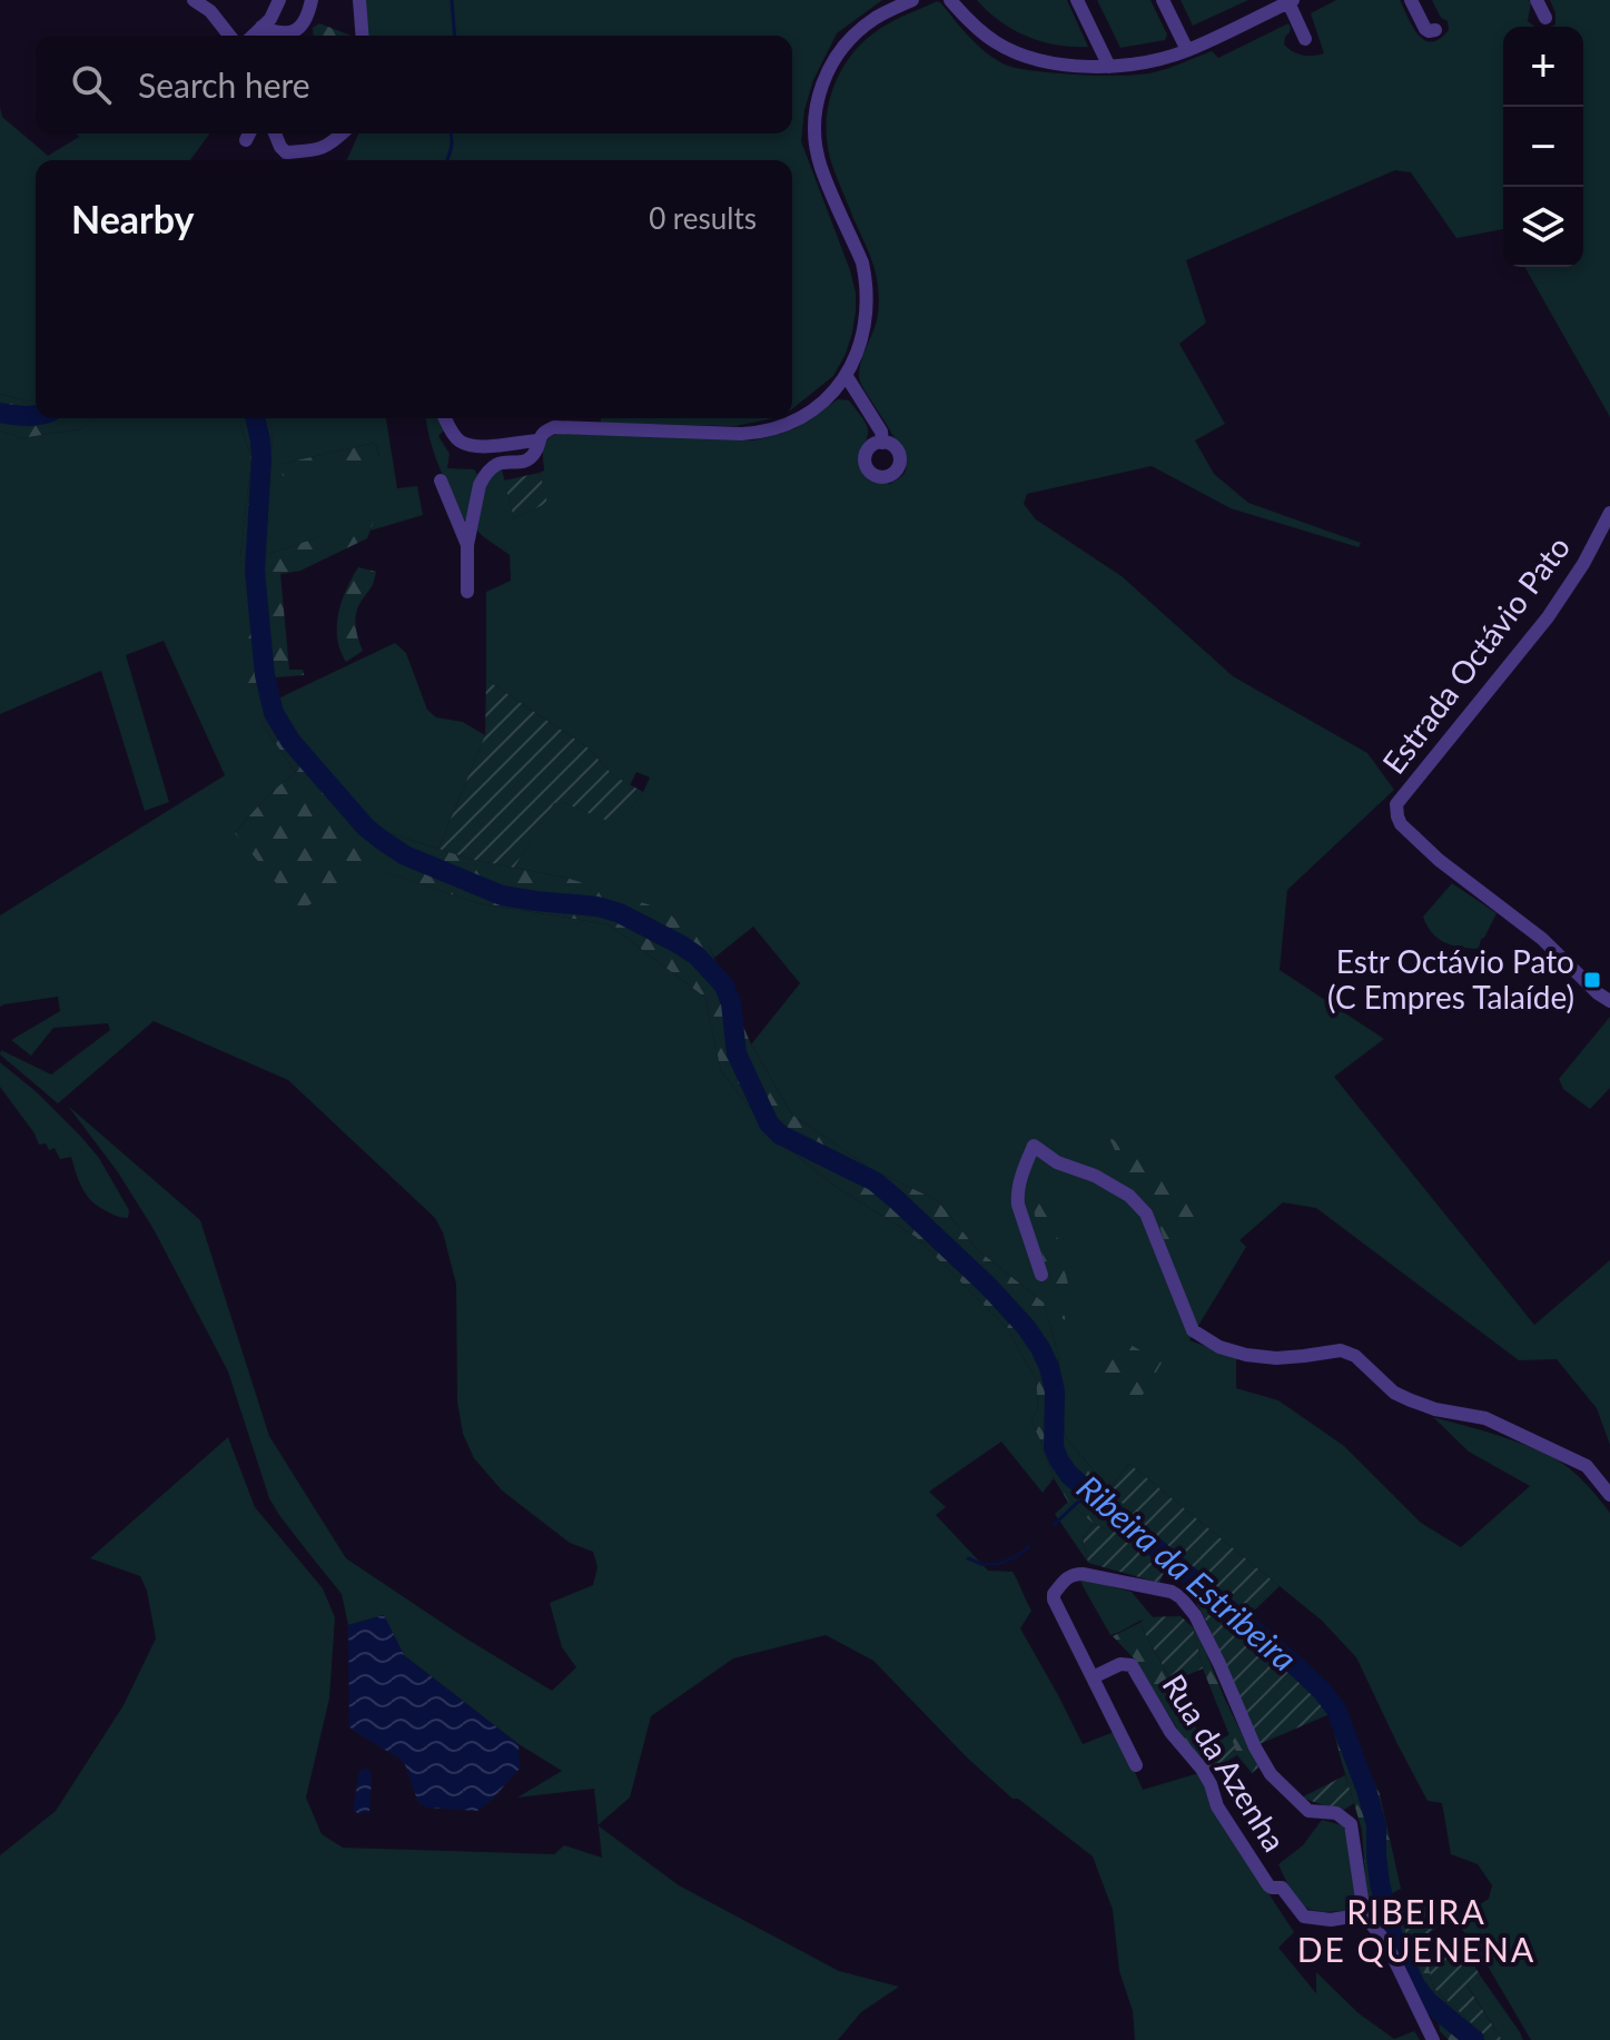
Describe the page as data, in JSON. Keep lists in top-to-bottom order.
{
  "streets": {
    "street": ["Estrada Octávio Pato", "Rua da Azenha"]
  },
  "districts": ["RIBEIRA DE QUENENA"],
  "water": ["Ribeira da Estribeira"],
  "places": {
    "transit": ["Estr Octávio Pato (C Empres Talaíde)"]
  },
  "page": {
    "map_buttons": ["+", "−"],
    "search": "Search here",
    "heading": ["Nearby", "0 results"]
  }
}
